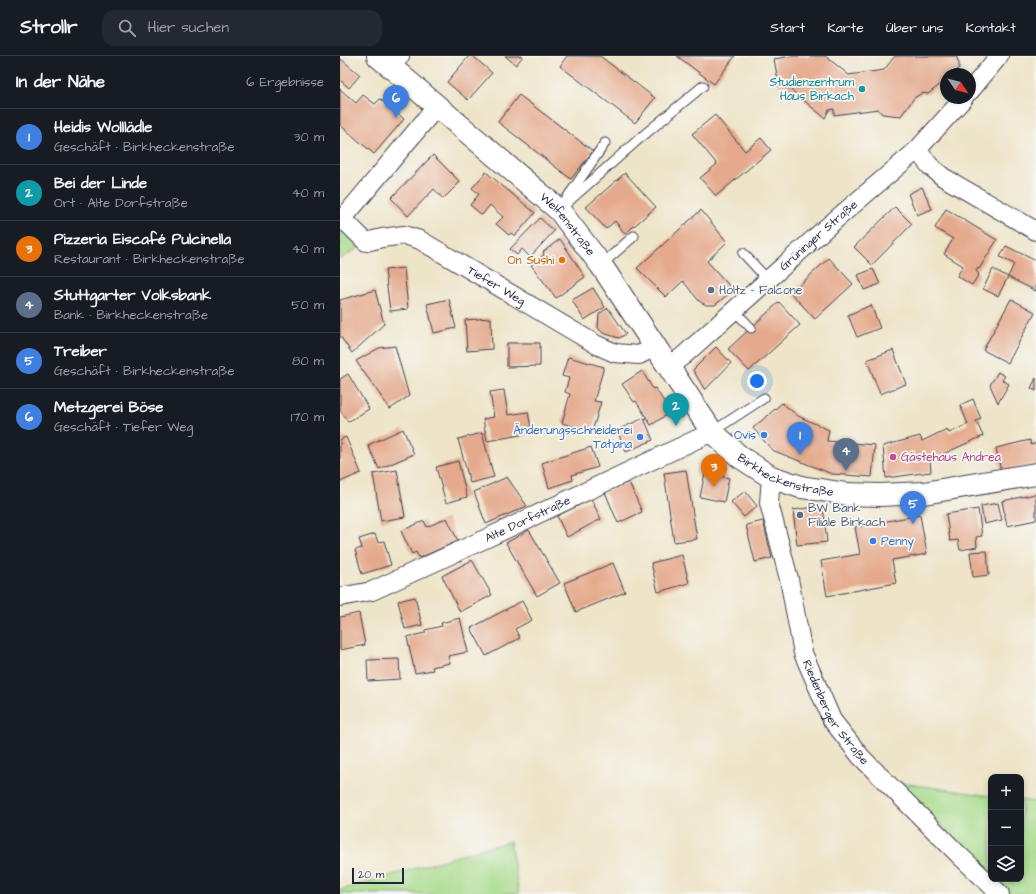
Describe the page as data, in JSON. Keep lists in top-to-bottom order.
{
  "streets": {
    "street": [
      "Welfenstraße",
      "Grüninger Straße",
      "Tiefer Weg",
      "Birkheckenstraße",
      "Alte Dorfstraße",
      "Riedenberger Straße"
    ]
  },
  "crossings": [
    ["Welfenstraße", "Grüninger Straße"],
    ["Welfenstraße", "Tiefer Weg"],
    ["Welfenstraße", "Birkheckenstraße"],
    ["Welfenstraße", "Alte Dorfstraße"],
    ["Birkheckenstraße", "Alte Dorfstraße"],
    ["Birkheckenstraße", "Riedenberger Straße"]
  ],
  "places": [
    "Studienzentrum Haus Birkach",
    "On Sushi",
    "Holtz - Falcone",
    "Ovis",
    "Änderungsschneiderei Tatjana",
    "Gästehaus Andrea",
    "BW Bank Filiale Birkach",
    "Penny"
  ],
  "scale_bar": "20 m",
  "north": "bottom right",
  "page": {
    "header": "Strollr",
    "search": "Hier suchen",
    "nav": [
      "Start",
      "Karte",
      "Über uns",
      "Kontakt"
    ],
    "heading": ["In der Nähe", "6 Ergebnisse"],
    "pins": [
      "6",
      "2",
      "1",
      "4",
      "3",
      "5"
    ],
    "list": [
      {
        "mark": "1",
        "name": "Heidis Wolllädle",
        "note": "Geschäft · Birkheckenstraße",
        "value": "30 m"
      },
      {
        "mark": "2",
        "name": "Bei der Linde",
        "note": "Ort · Alte Dorfstraße",
        "value": "40 m"
      },
      {
        "mark": "3",
        "name": "Pizzeria Eiscafé Pulcinella",
        "note": "Restaurant · Birkheckenstraße",
        "value": "40 m"
      },
      {
        "mark": "4",
        "name": "Stuttgarter Volksbank",
        "note": "Bank · Birkheckenstraße",
        "value": "50 m"
      },
      {
        "mark": "5",
        "name": "Treiber",
        "note": "Geschäft · Birkheckenstraße",
        "value": "80 m"
      },
      {
        "mark": "6",
        "name": "Metzgerei Böse",
        "note": "Geschäft · Tiefer Weg",
        "value": "170 m"
      }
    ],
    "map_buttons": ["+", "−"],
    "scale": "20 m"
  }
}
